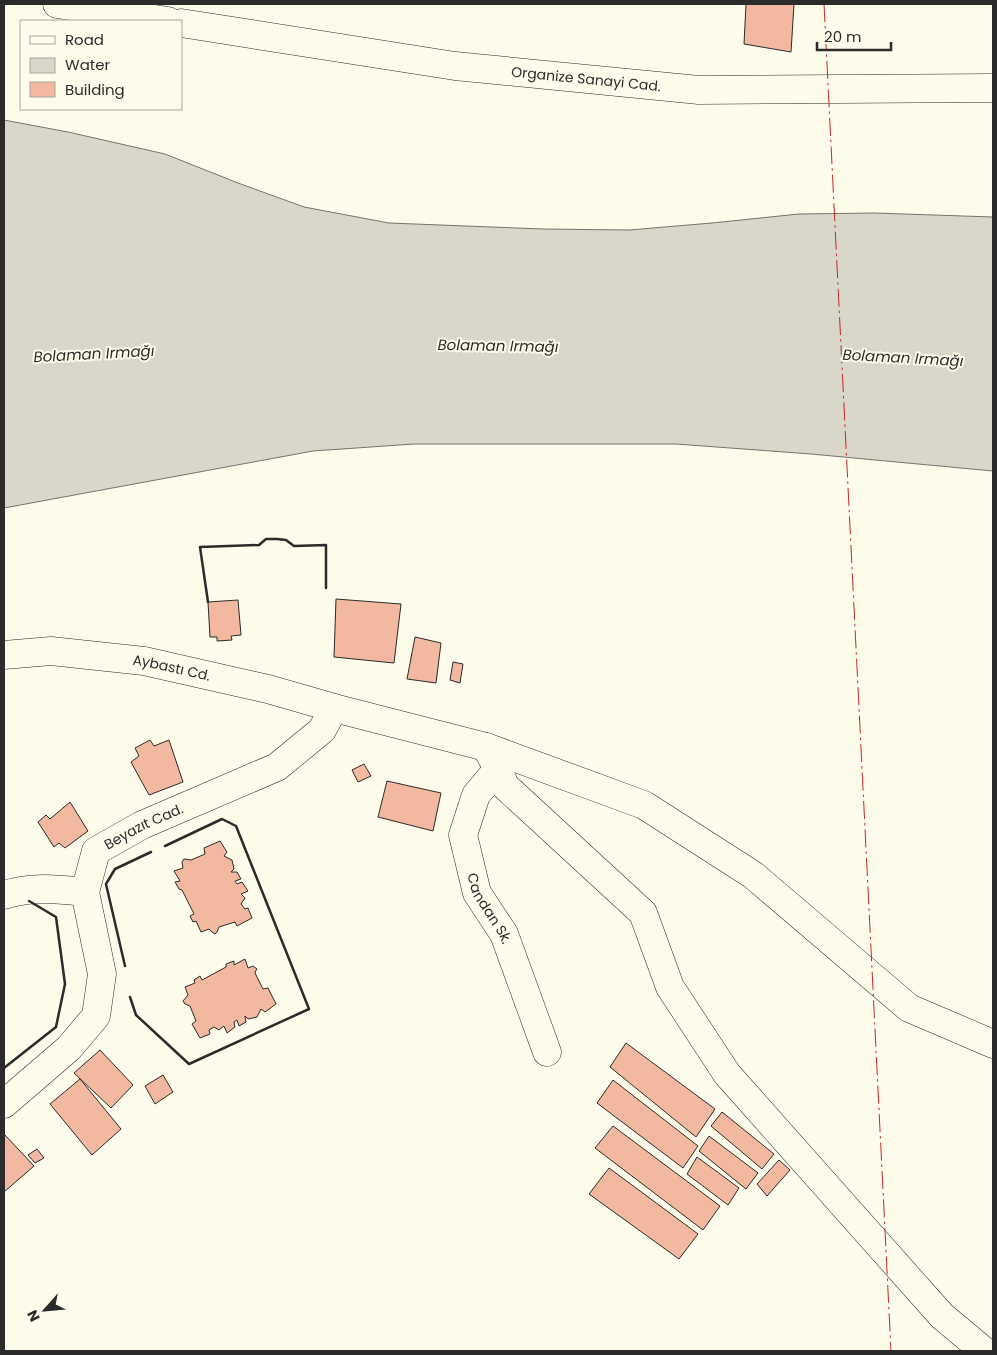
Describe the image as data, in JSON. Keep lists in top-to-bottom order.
{
  "streets": {
    "street": [
      "Organize Sanayi Cad.",
      "Aybastı Cd.",
      "Beyazıt Cad.",
      "Candan Sk."
    ]
  },
  "crossings": [
    ["Aybastı Cd.", "Beyazıt Cad."],
    ["Aybastı Cd.", "Candan Sk."]
  ],
  "water": ["Bolaman Irmağı"],
  "legend": ["Road", "Water", "Building"],
  "scale_bar": "20 m",
  "north": "bottom left"
}
